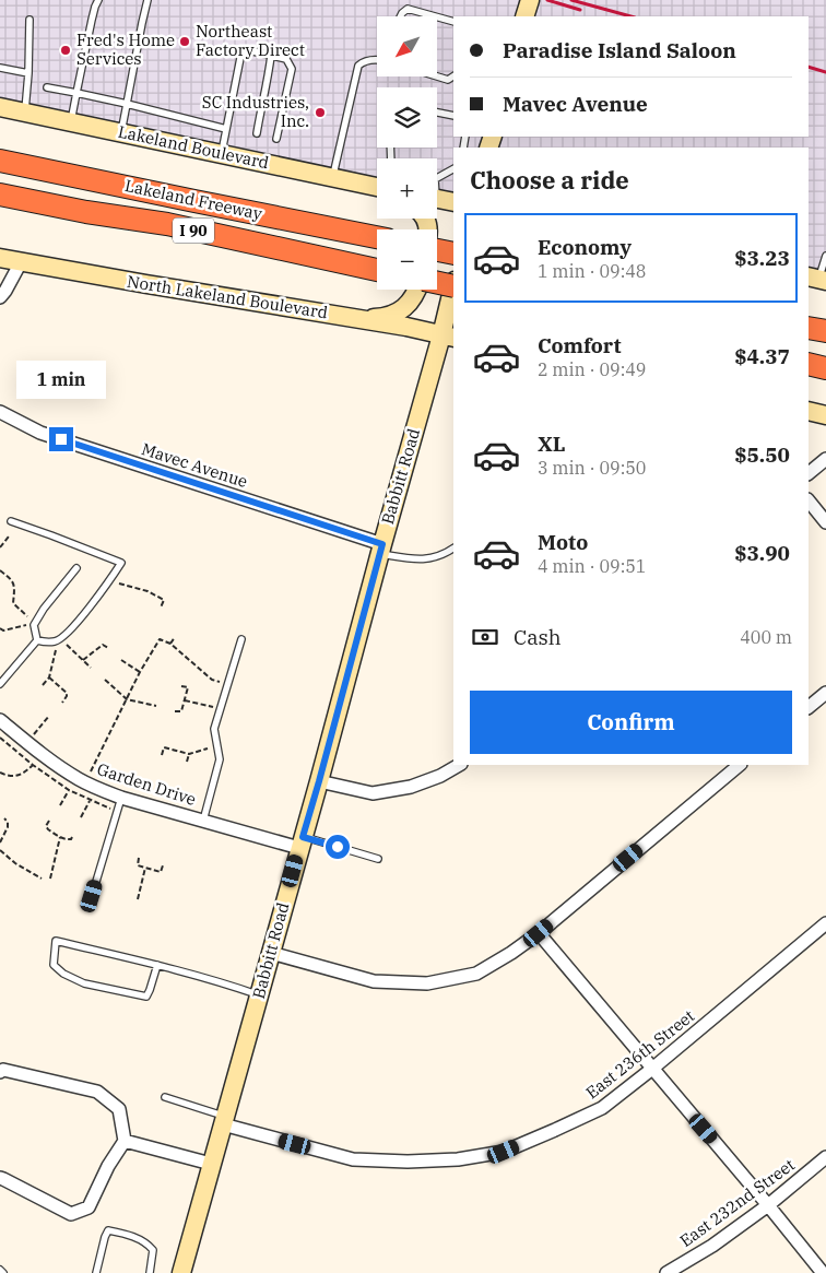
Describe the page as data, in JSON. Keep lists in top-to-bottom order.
{
  "streets": {
    "highway": ["Lakeland Freeway", "I 90"],
    "street": [
      "Lakeland Boulevard",
      "North Lakeland Boulevard",
      "Mavec Avenue",
      "Babbitt Road",
      "Garden Drive",
      "East 236th Street",
      "East 232nd Street"
    ]
  },
  "crossings": [
    ["North Lakeland Boulevard", "Babbitt Road"],
    ["Mavec Avenue", "Babbitt Road"],
    ["Babbitt Road", "Garden Drive"],
    ["Babbitt Road", "East 236th Street"]
  ],
  "places": ["Northeast Factory Direct", "Fred's Home Services", "SC Industries, Inc."],
  "north": "bottom left",
  "page": {
    "map_buttons": ["+", "−"],
    "banner": ["Paradise Island Saloon", "Mavec Avenue"],
    "heading": "Choose a ride",
    "list": [
      {
        "name": "Economy",
        "note": "1 min · 09:48",
        "value": "$3.23"
      },
      {
        "name": "Comfort",
        "note": "2 min · 09:49",
        "value": "$4.37"
      },
      {
        "name": "XL",
        "note": "3 min · 09:50",
        "value": "$5.50"
      },
      {
        "name": "Moto",
        "note": "4 min · 09:51",
        "value": "$3.90"
      }
    ],
    "bubble": "1 min",
    "pay": ["Cash", "400 m"],
    "buttons": "Confirm"
  }
}
